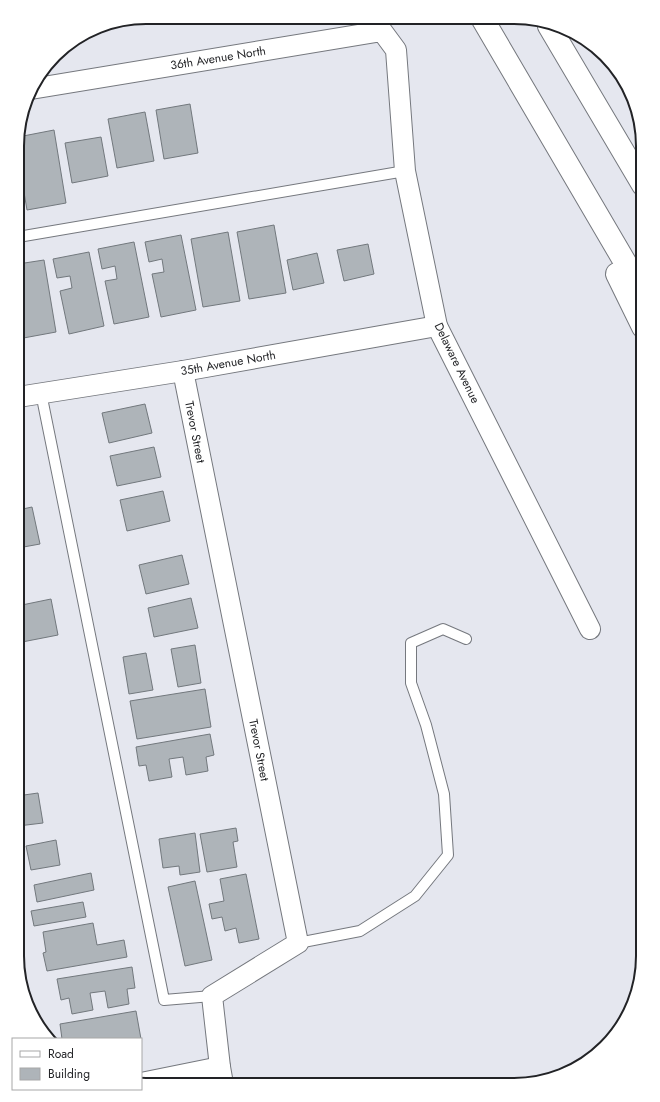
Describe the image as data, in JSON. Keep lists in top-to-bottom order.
{
  "streets": {
    "street": [
      "36th Avenue North",
      "35th Avenue North",
      "Delaware Avenue",
      "Trevor Street"
    ]
  },
  "crossings": [
    ["36th Avenue North", "Delaware Avenue"],
    ["35th Avenue North", "Delaware Avenue"],
    ["35th Avenue North", "Trevor Street"]
  ],
  "legend": ["Road", "Building"]
}
